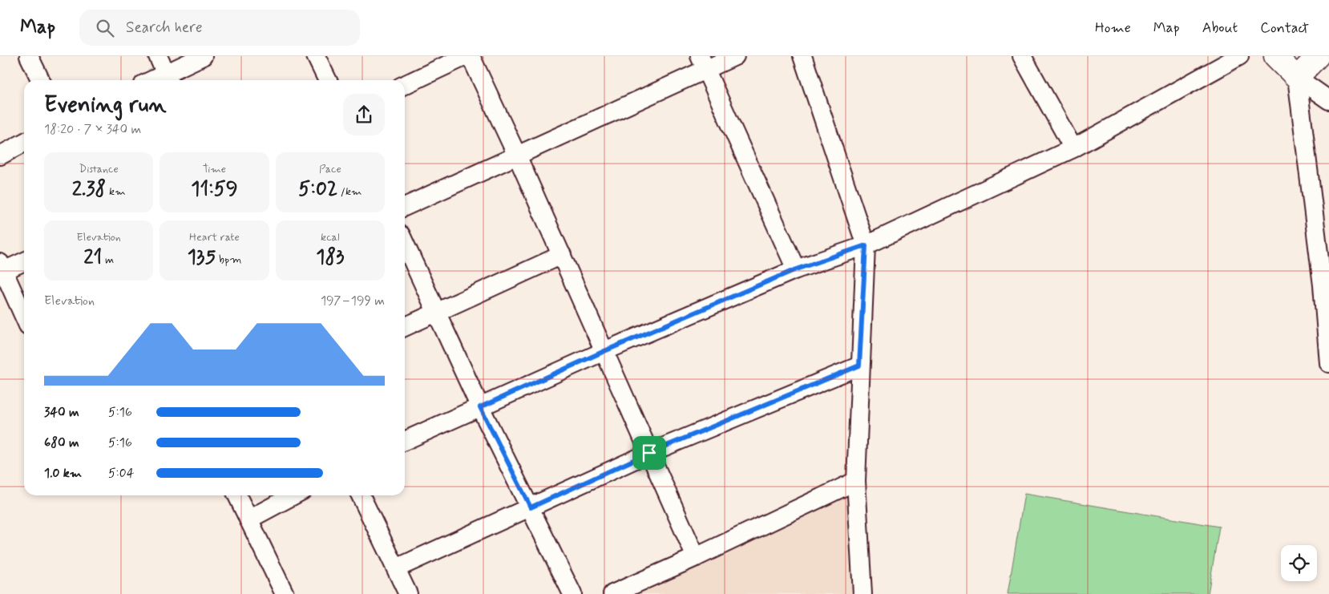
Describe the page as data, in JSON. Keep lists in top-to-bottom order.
{
  "page": {
    "header": "Map",
    "search": "Search here",
    "nav": [
      "Home",
      "Map",
      "About",
      "Contact"
    ],
    "heading": ["Evening run", "18:20 · 7 × 340 m"],
    "stats": [
      ["Distance", "2.38 km"],
      ["Time", "11:59"],
      ["Pace", "5:02 /km"],
      ["Elevation", "21 m"],
      ["Heart rate", "135 bpm"],
      ["kcal", "183"]
    ],
    "chart": ["Elevation", "197–199 m"],
    "list": [
      {
        "name": "340 m",
        "note": "5:16"
      },
      {
        "name": "680 m",
        "note": "5:16"
      },
      {
        "name": "1.0 km",
        "note": "5:04"
      }
    ]
  }
}
